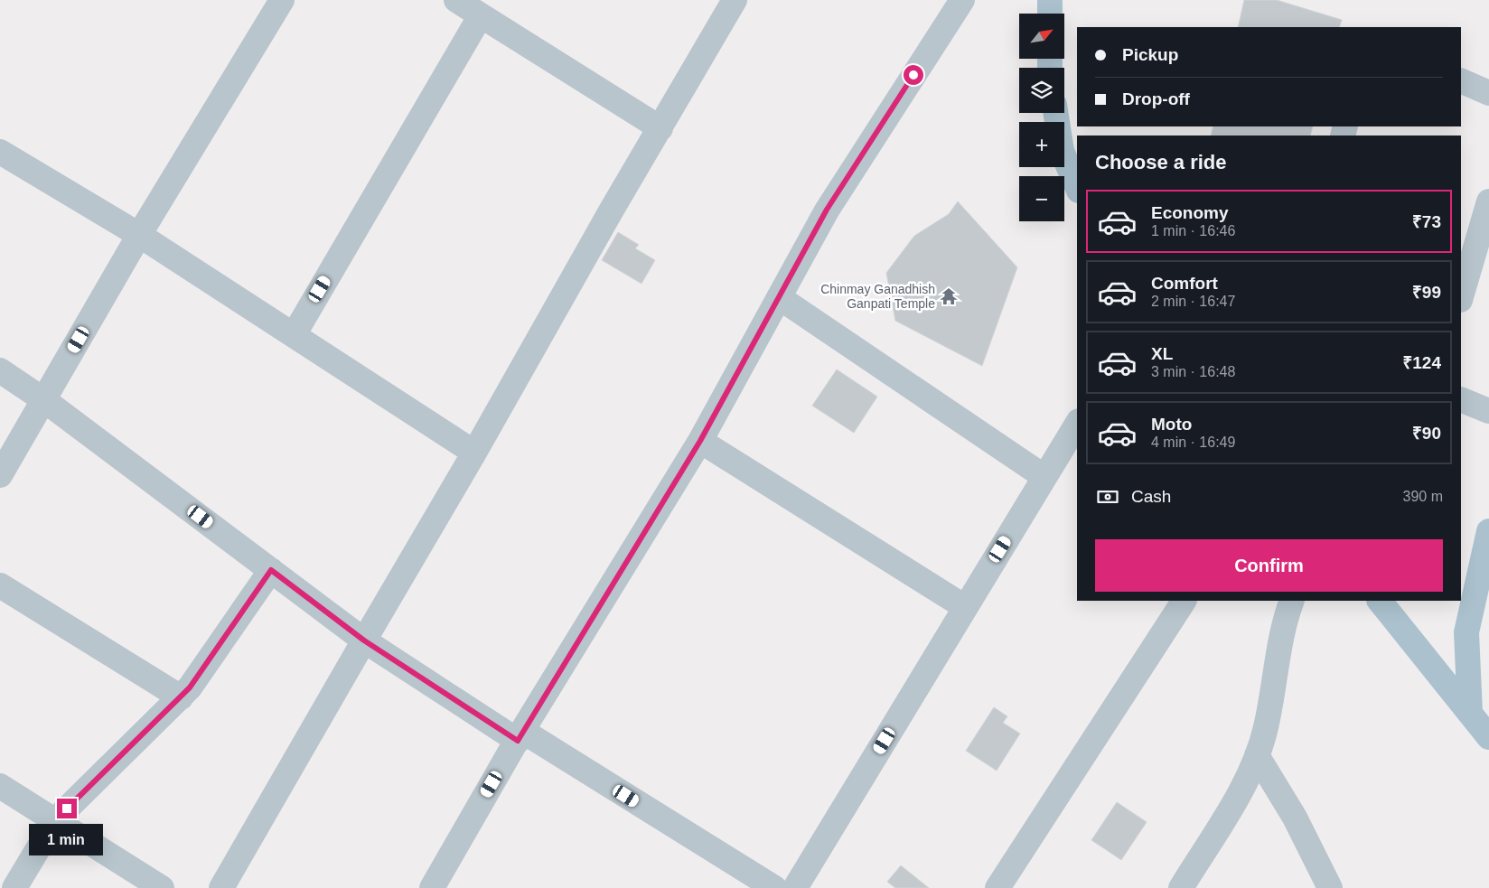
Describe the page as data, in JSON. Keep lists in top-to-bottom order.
{
  "places": {
    "temple": ["Chinmay Ganadhish Ganpati Temple"]
  },
  "north": "top right",
  "page": {
    "map_buttons": ["+", "−"],
    "banner": ["Pickup", "Drop-off"],
    "heading": "Choose a ride",
    "list": [
      {
        "name": "Economy",
        "note": "1 min · 16:46",
        "value": "₹73"
      },
      {
        "name": "Comfort",
        "note": "2 min · 16:47",
        "value": "₹99"
      },
      {
        "name": "XL",
        "note": "3 min · 16:48",
        "value": "₹124"
      },
      {
        "name": "Moto",
        "note": "4 min · 16:49",
        "value": "₹90"
      }
    ],
    "pay": ["Cash", "390 m"],
    "buttons": "Confirm",
    "bubble": "1 min"
  }
}
